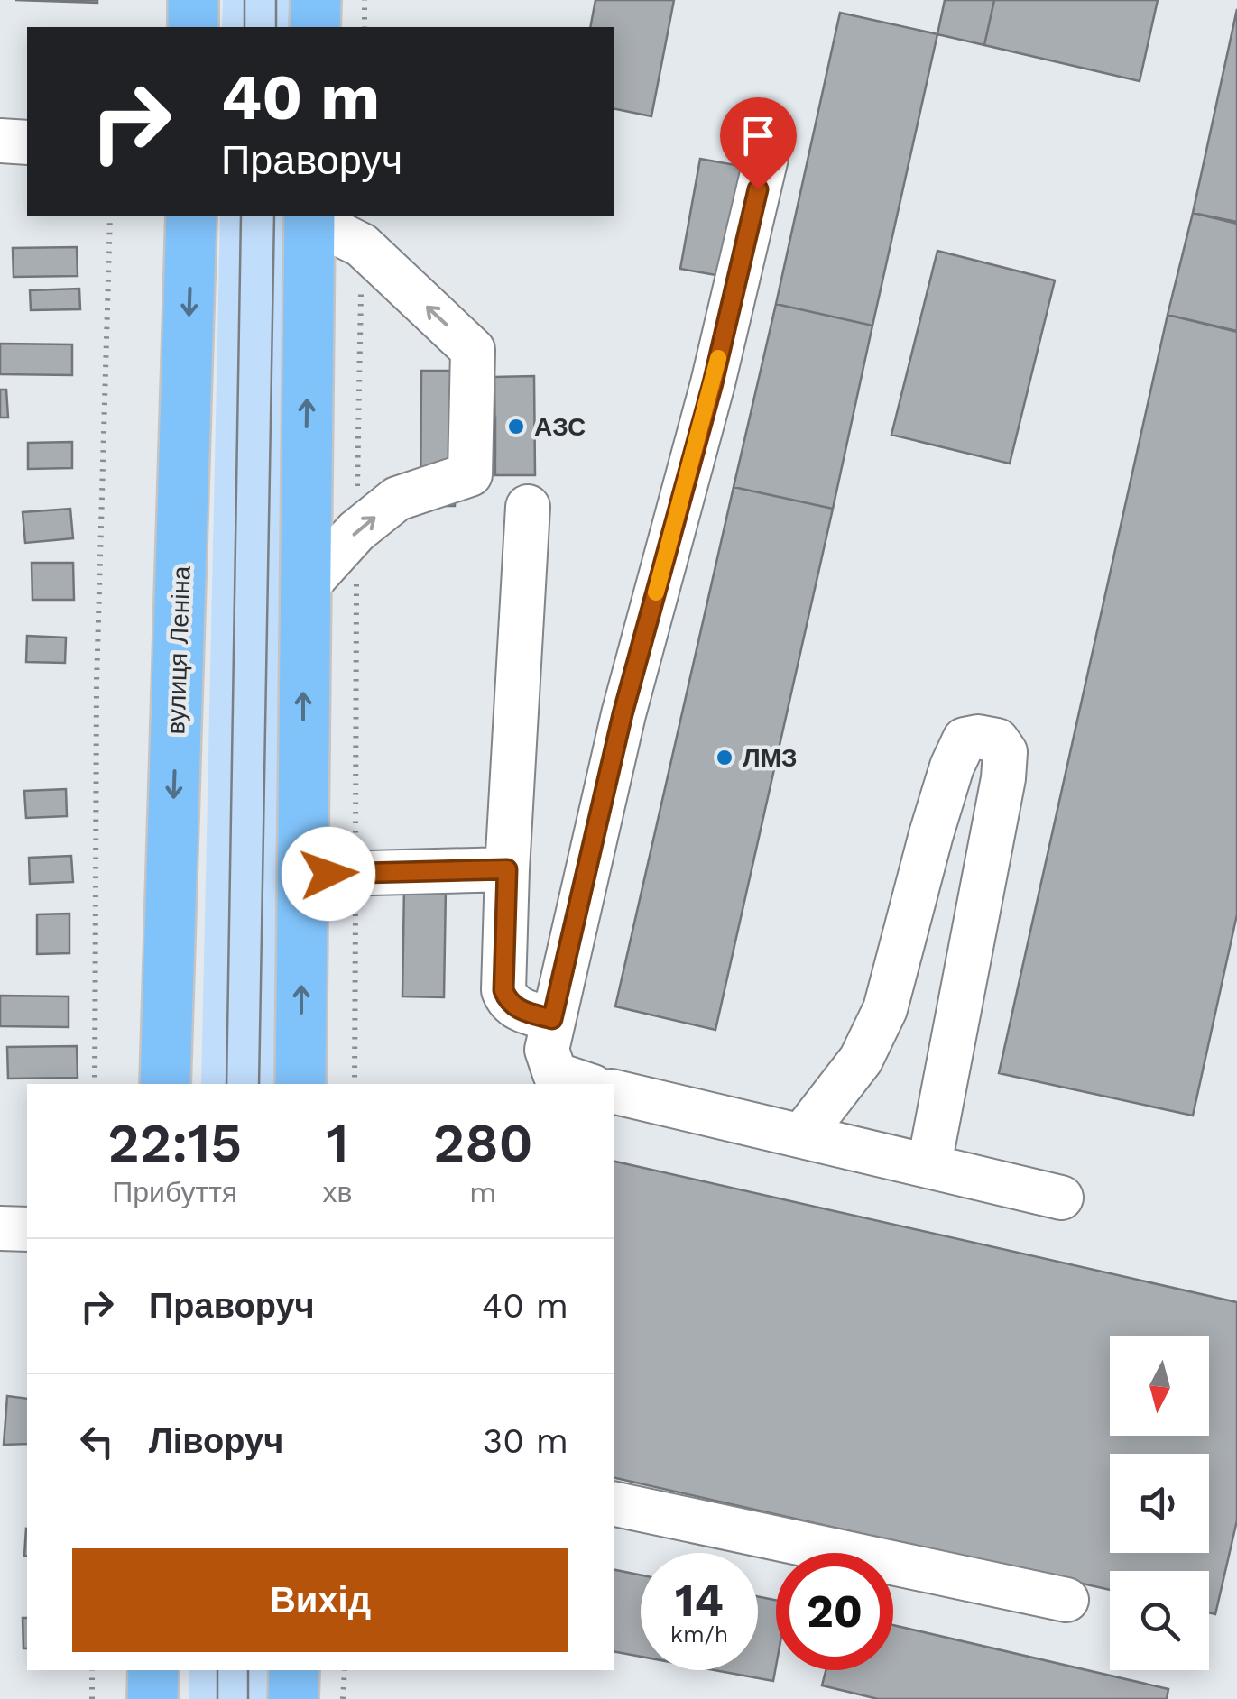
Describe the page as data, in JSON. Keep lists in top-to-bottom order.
{
  "streets": {
    "main road": ["вулиця Леніна"]
  },
  "places": ["АЗС", "ЛМЗ"],
  "north": "bottom",
  "page": {
    "turn": ["40 m", "Праворуч"],
    "eta": [
      "22:15",
      "Прибуття",
      "1",
      "хв",
      "280",
      "m"
    ],
    "list": [
      {
        "name": "Праворуч",
        "value": "40 m"
      },
      {
        "name": "Ліворуч",
        "value": "30 m"
      }
    ],
    "buttons": "Вихід",
    "speed": "14 km/h",
    "limit": "20"
  }
}
